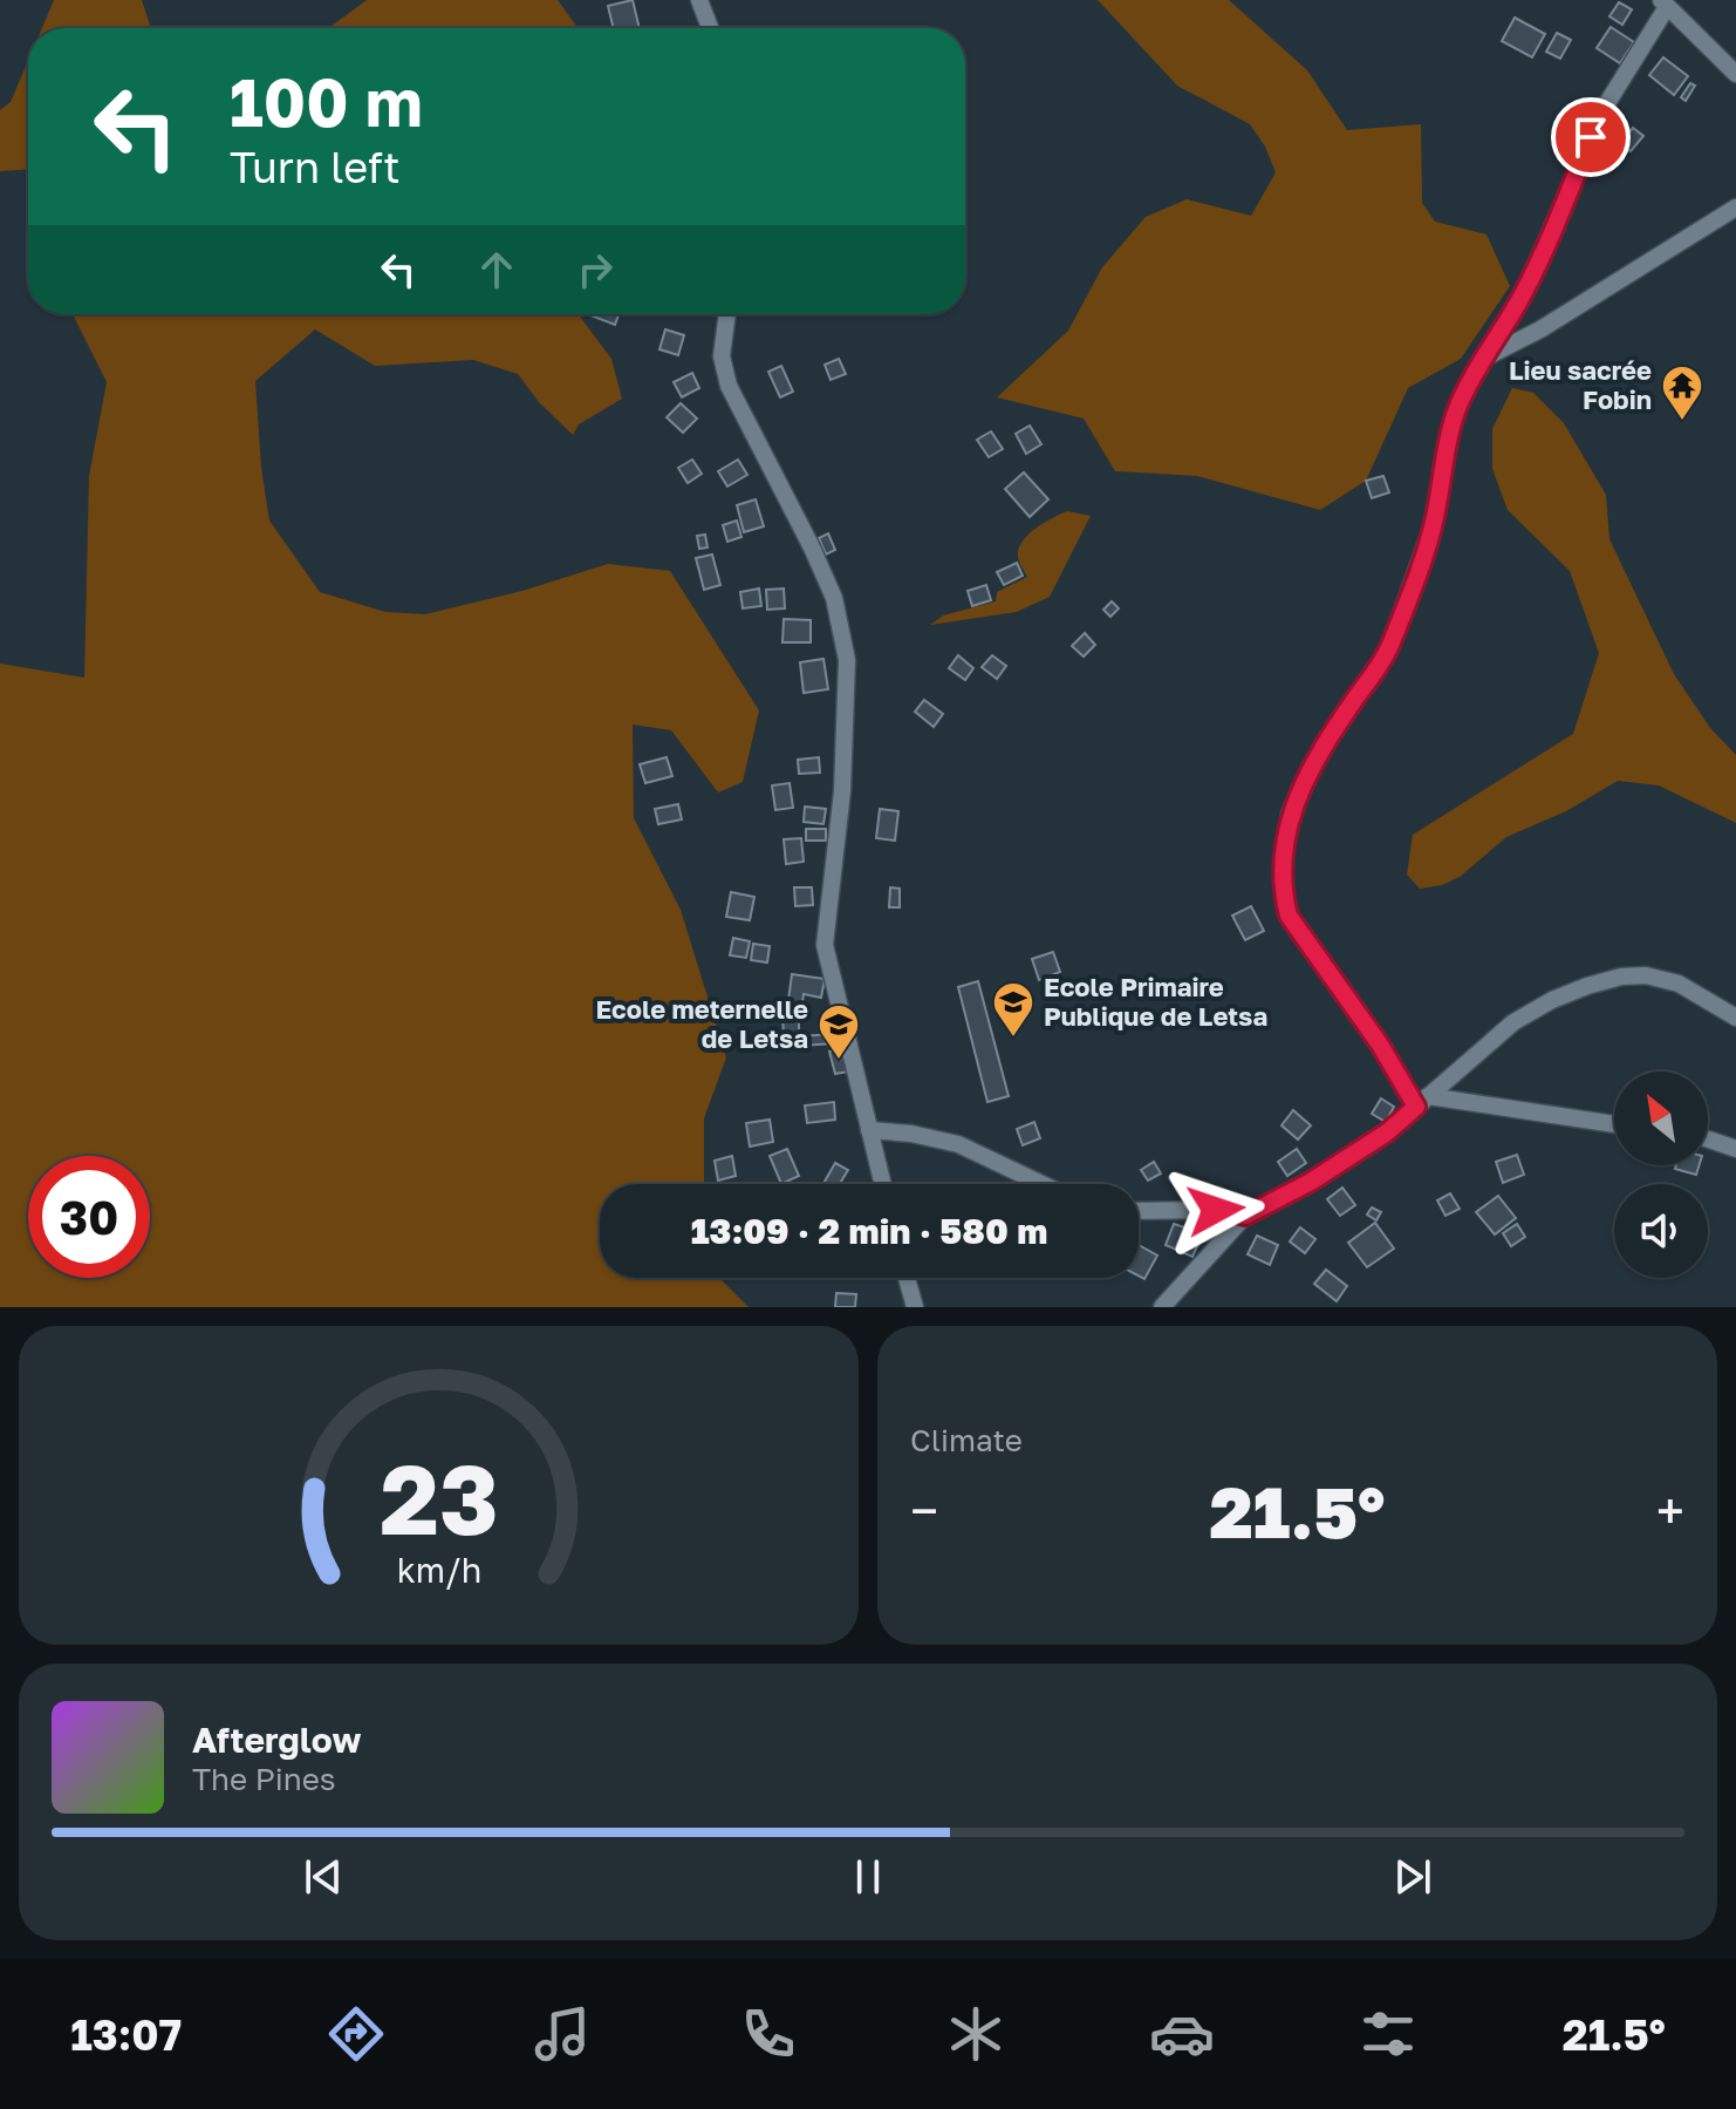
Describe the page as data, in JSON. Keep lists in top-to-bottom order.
{
  "places": {
    "temple": ["Lieu sacrée Fobin"],
    "school or university": ["Ecole Primaire Publique de Letsa", "Ecole meternelle de Letsa"]
  },
  "north": "top left",
  "page": {
    "turn": ["100 m", "Turn left"],
    "limit": "30",
    "trip": "13:09 · 2 min · 580 m",
    "tile": "Climate",
    "heat": ["−", "21.5°", "+"],
    "song": ["Afterglow", "The Pines"],
    "tabs": ["13:07", "21.5°"],
    "gauge": ["23", "km/h"]
  }
}
